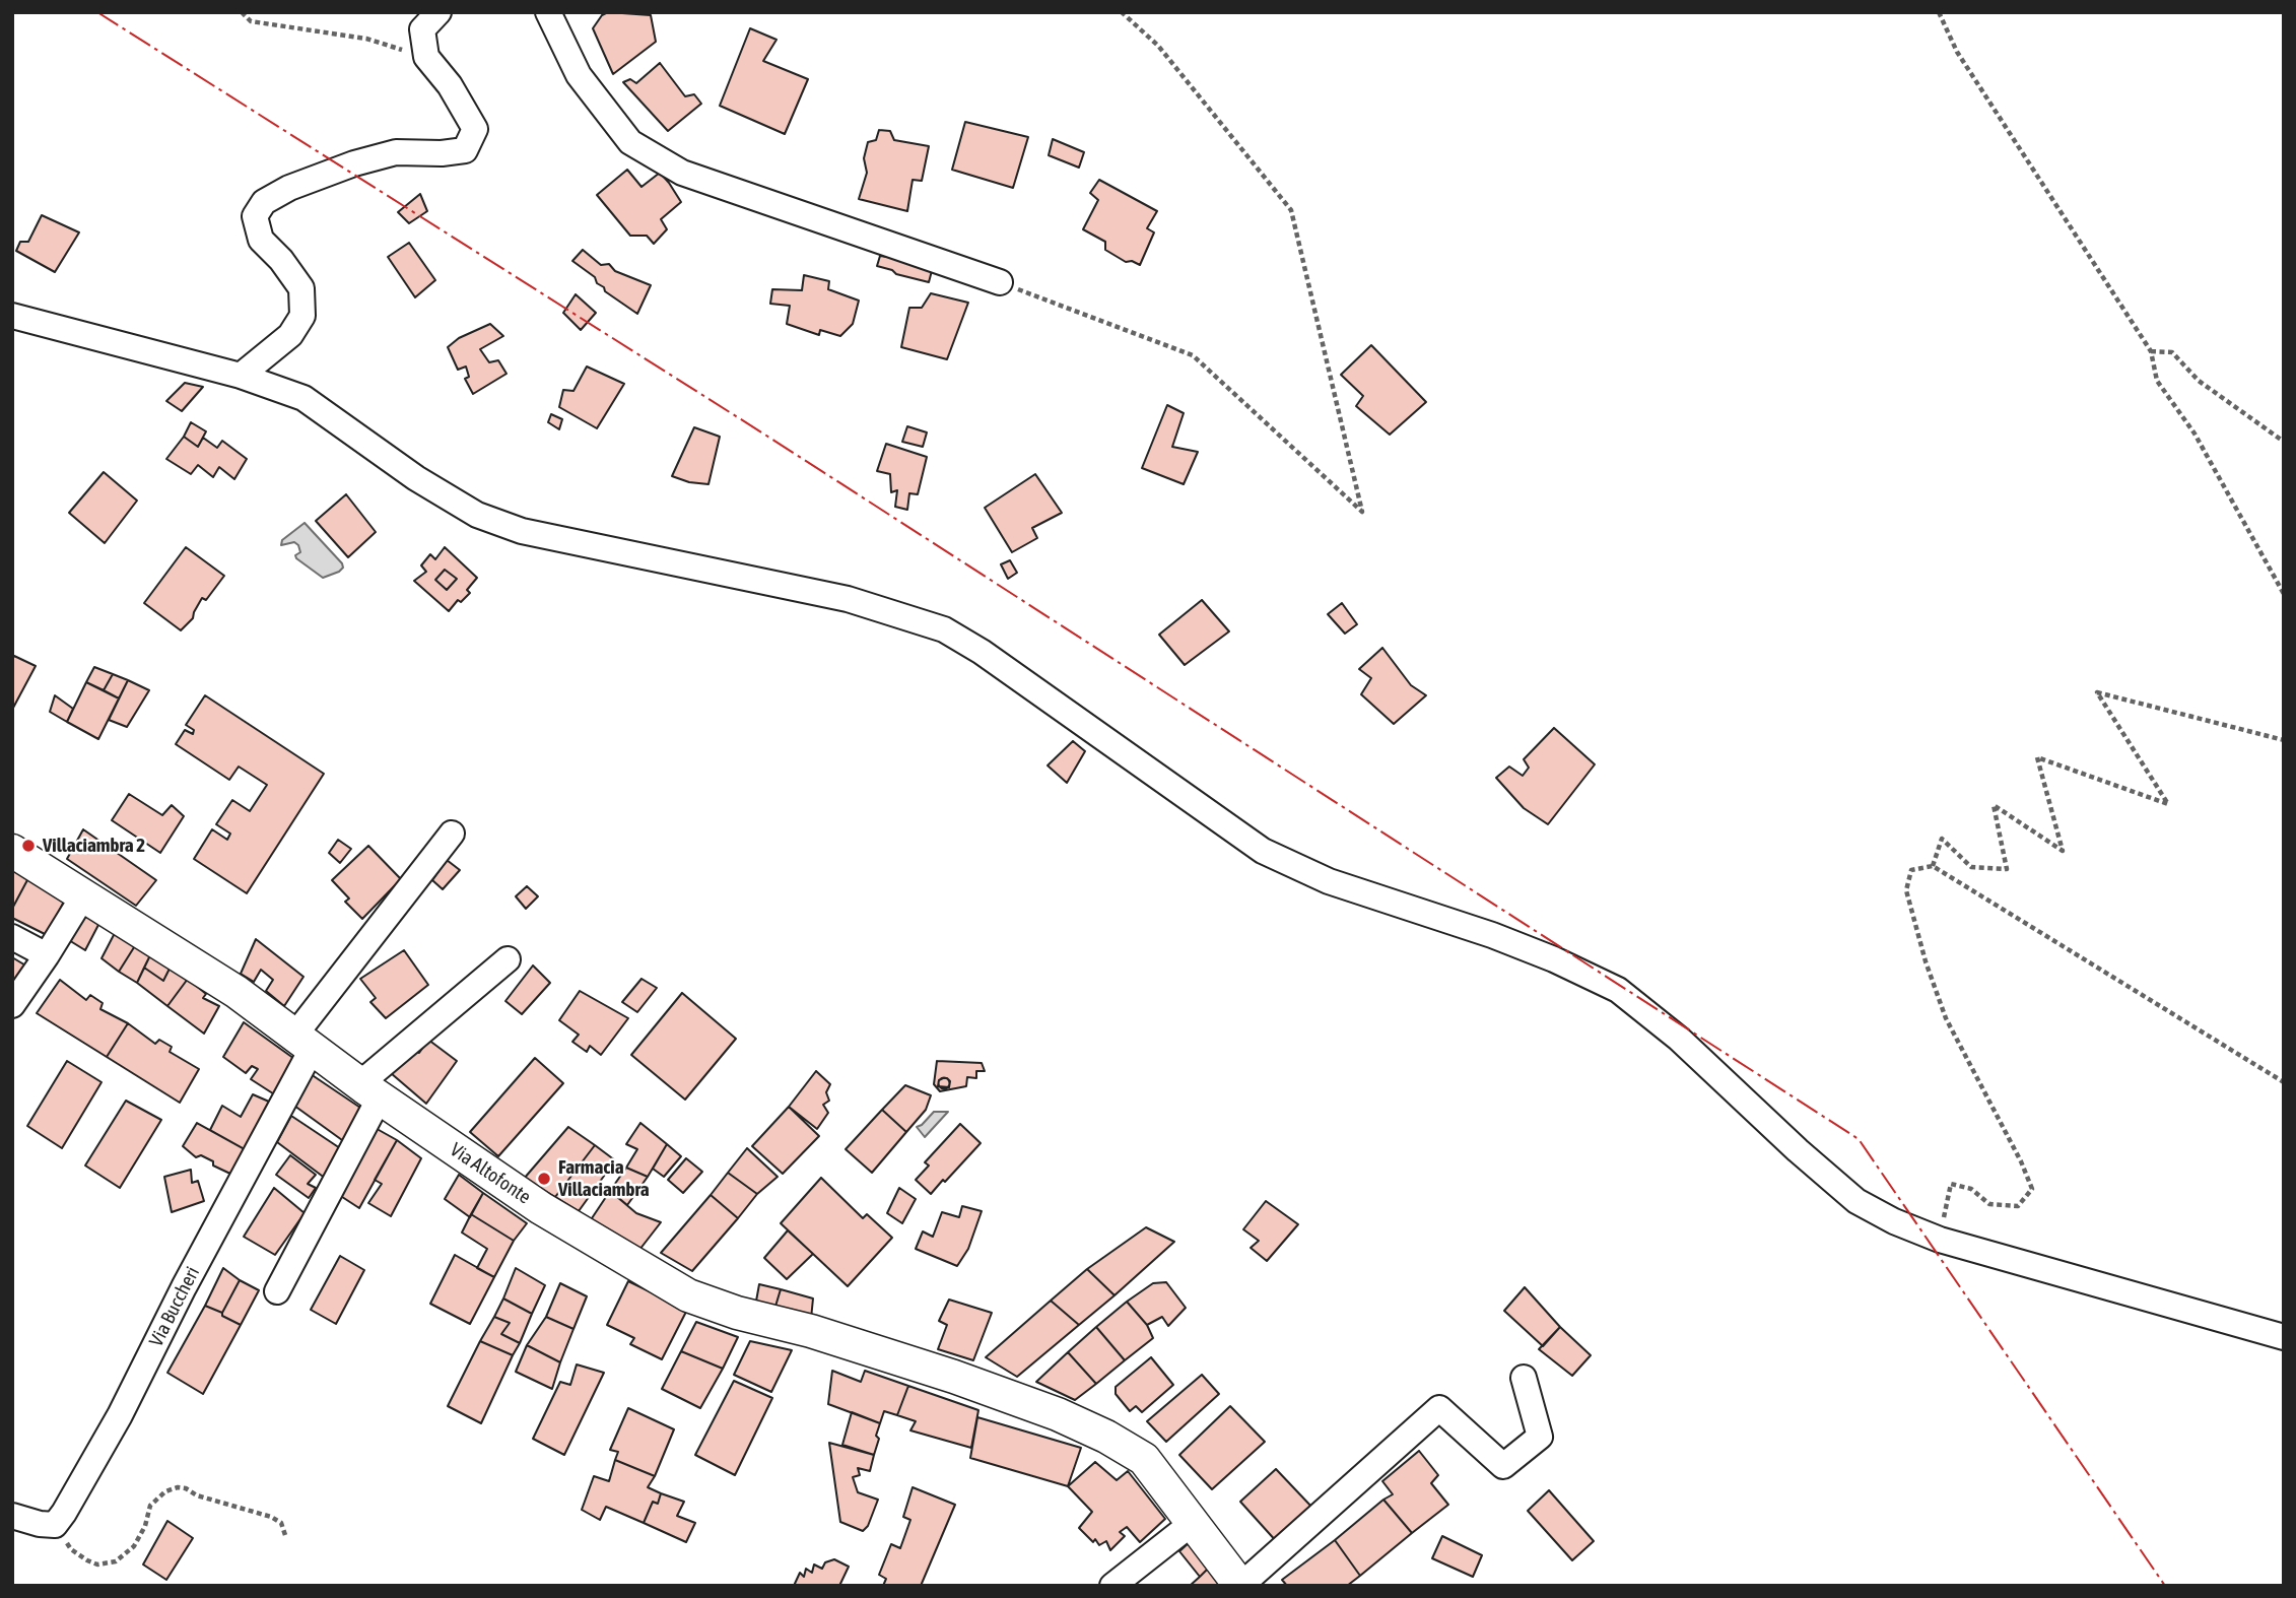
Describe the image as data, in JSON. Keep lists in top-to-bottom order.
{
  "streets": {
    "main road": ["Via Altofonte"],
    "street": ["Via Buccheri"]
  },
  "crossings": [
    ["Via Altofonte", "Via Buccheri"]
  ],
  "places": ["Villaciambra 2", "Farmacia Villaciambra"]
}
